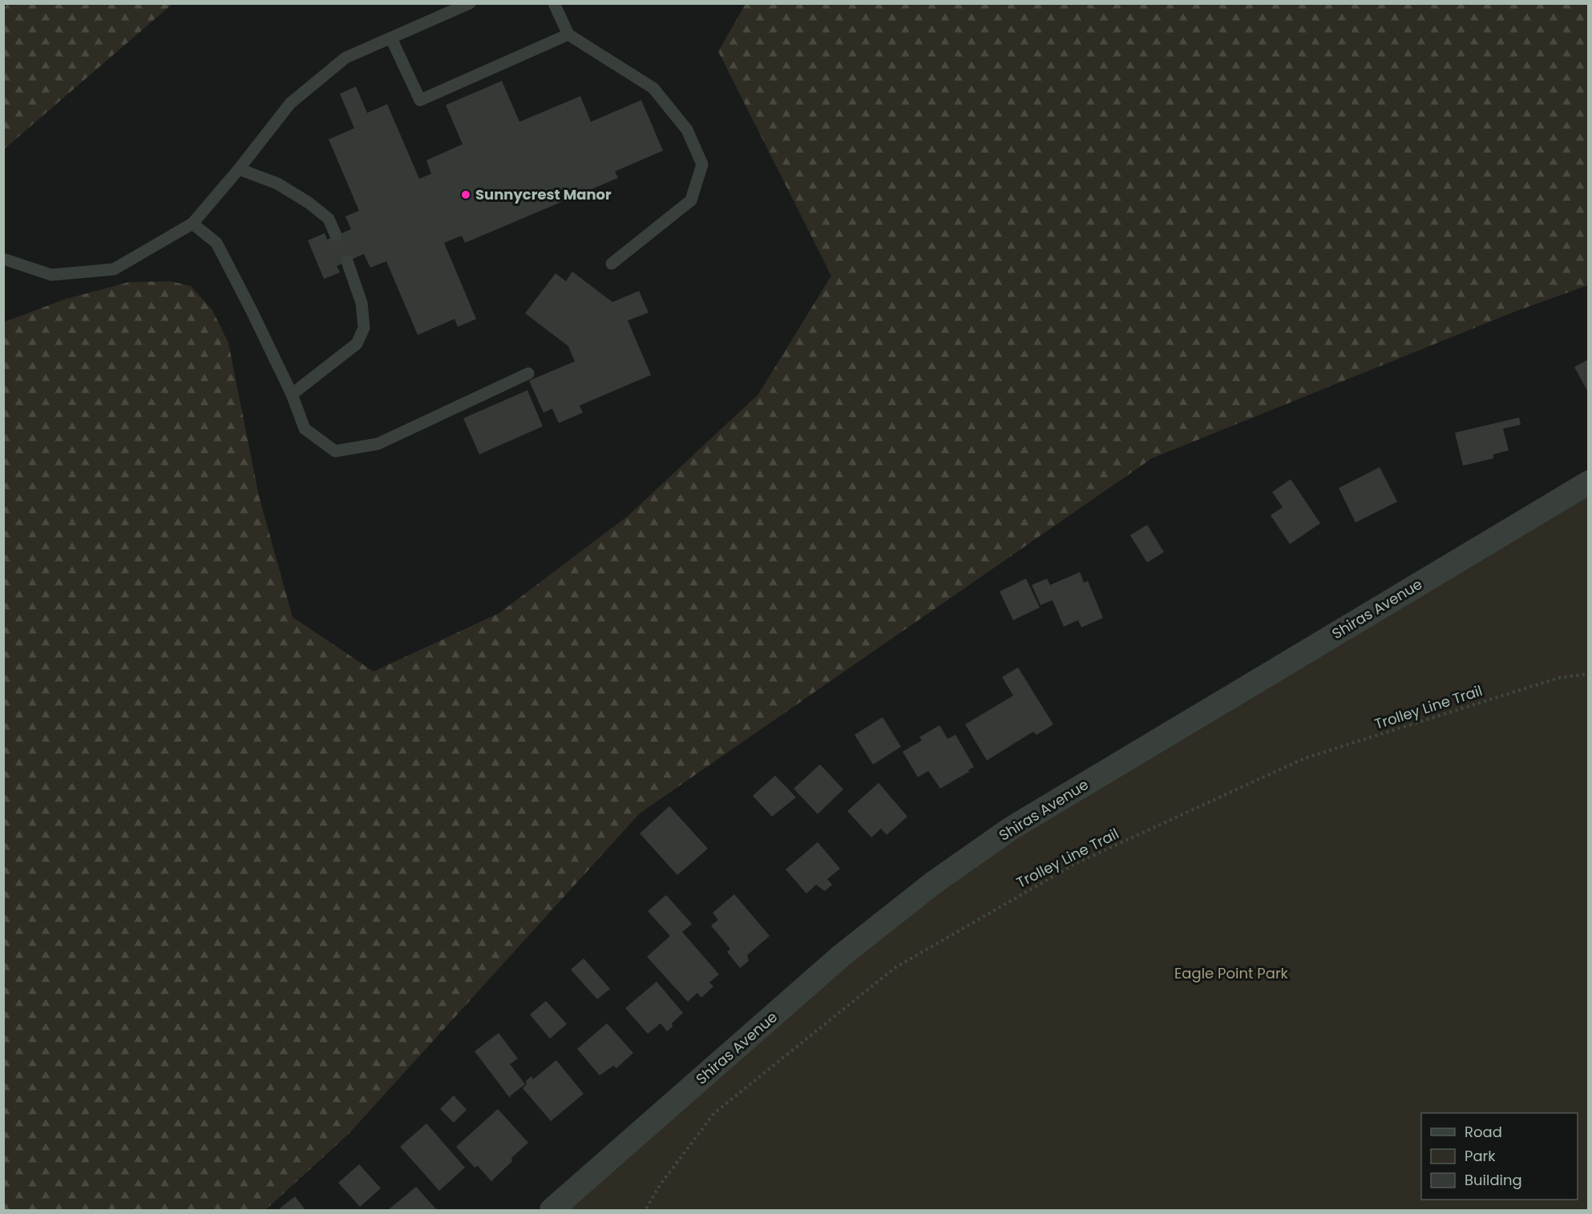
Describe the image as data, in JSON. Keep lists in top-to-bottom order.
{
  "streets": {
    "street": ["Shiras Avenue"],
    "path": ["Trolley Line Trail"]
  },
  "parks": ["Eagle Point Park"],
  "places": ["Sunnycrest Manor"],
  "legend": ["Road", "Park", "Building"]
}
